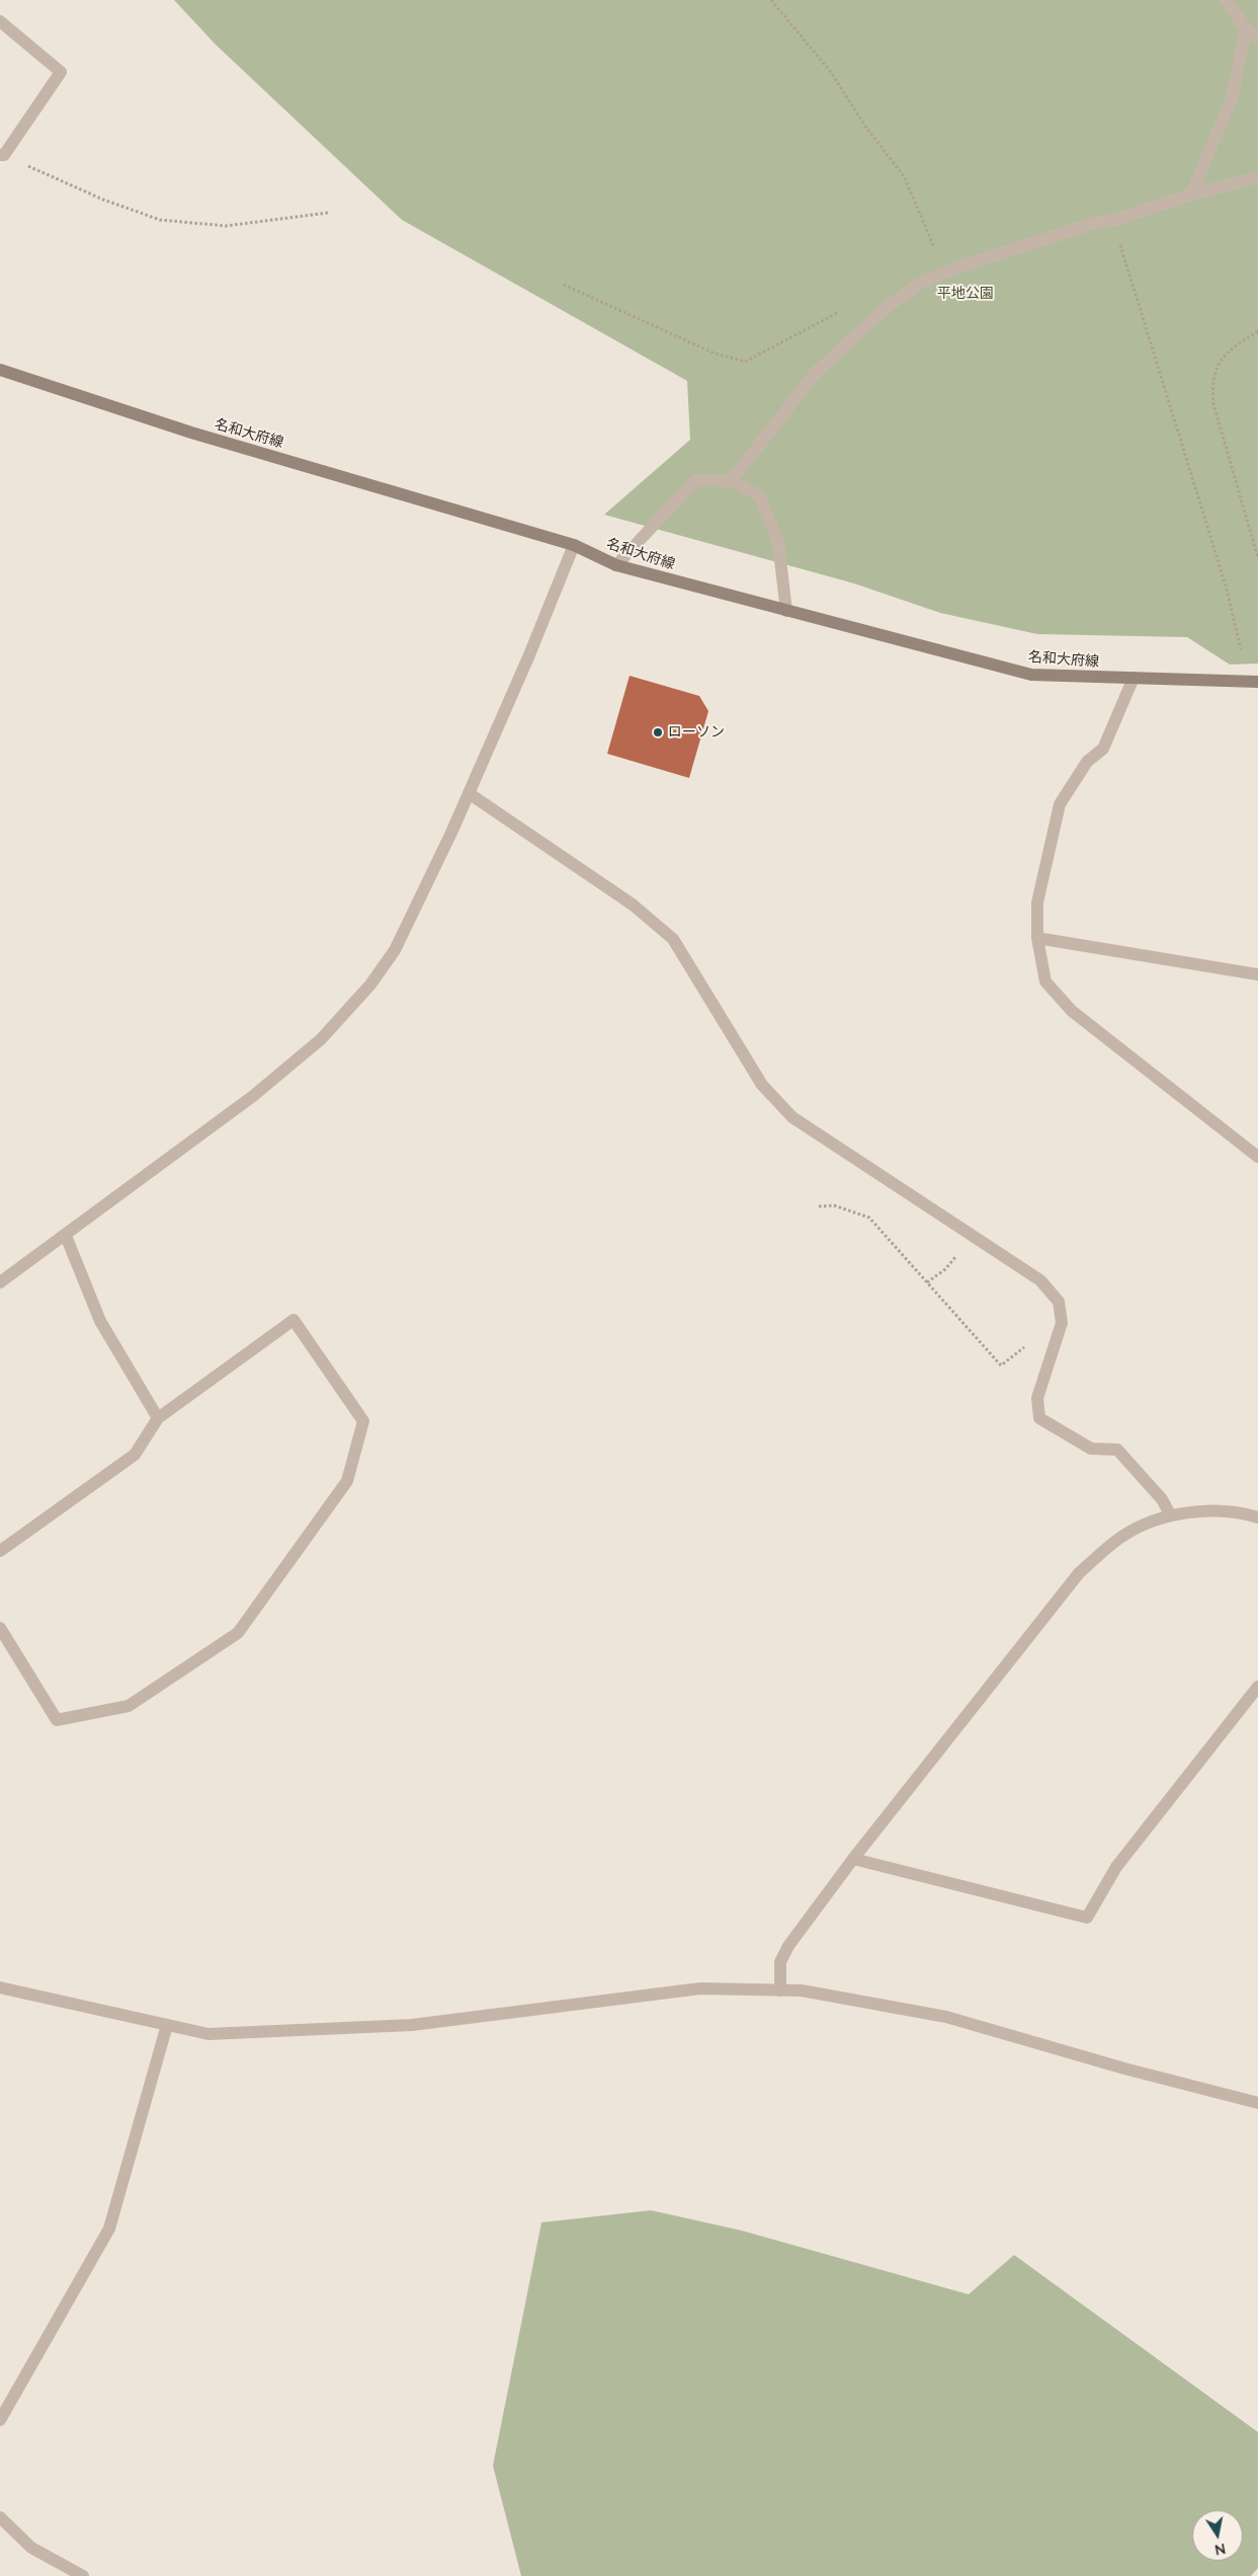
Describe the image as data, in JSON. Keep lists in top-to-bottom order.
{
  "streets": {
    "main road": ["名和大府線"]
  },
  "parks": ["平地公園"],
  "places": ["ローソン"],
  "north": "bottom"
}
